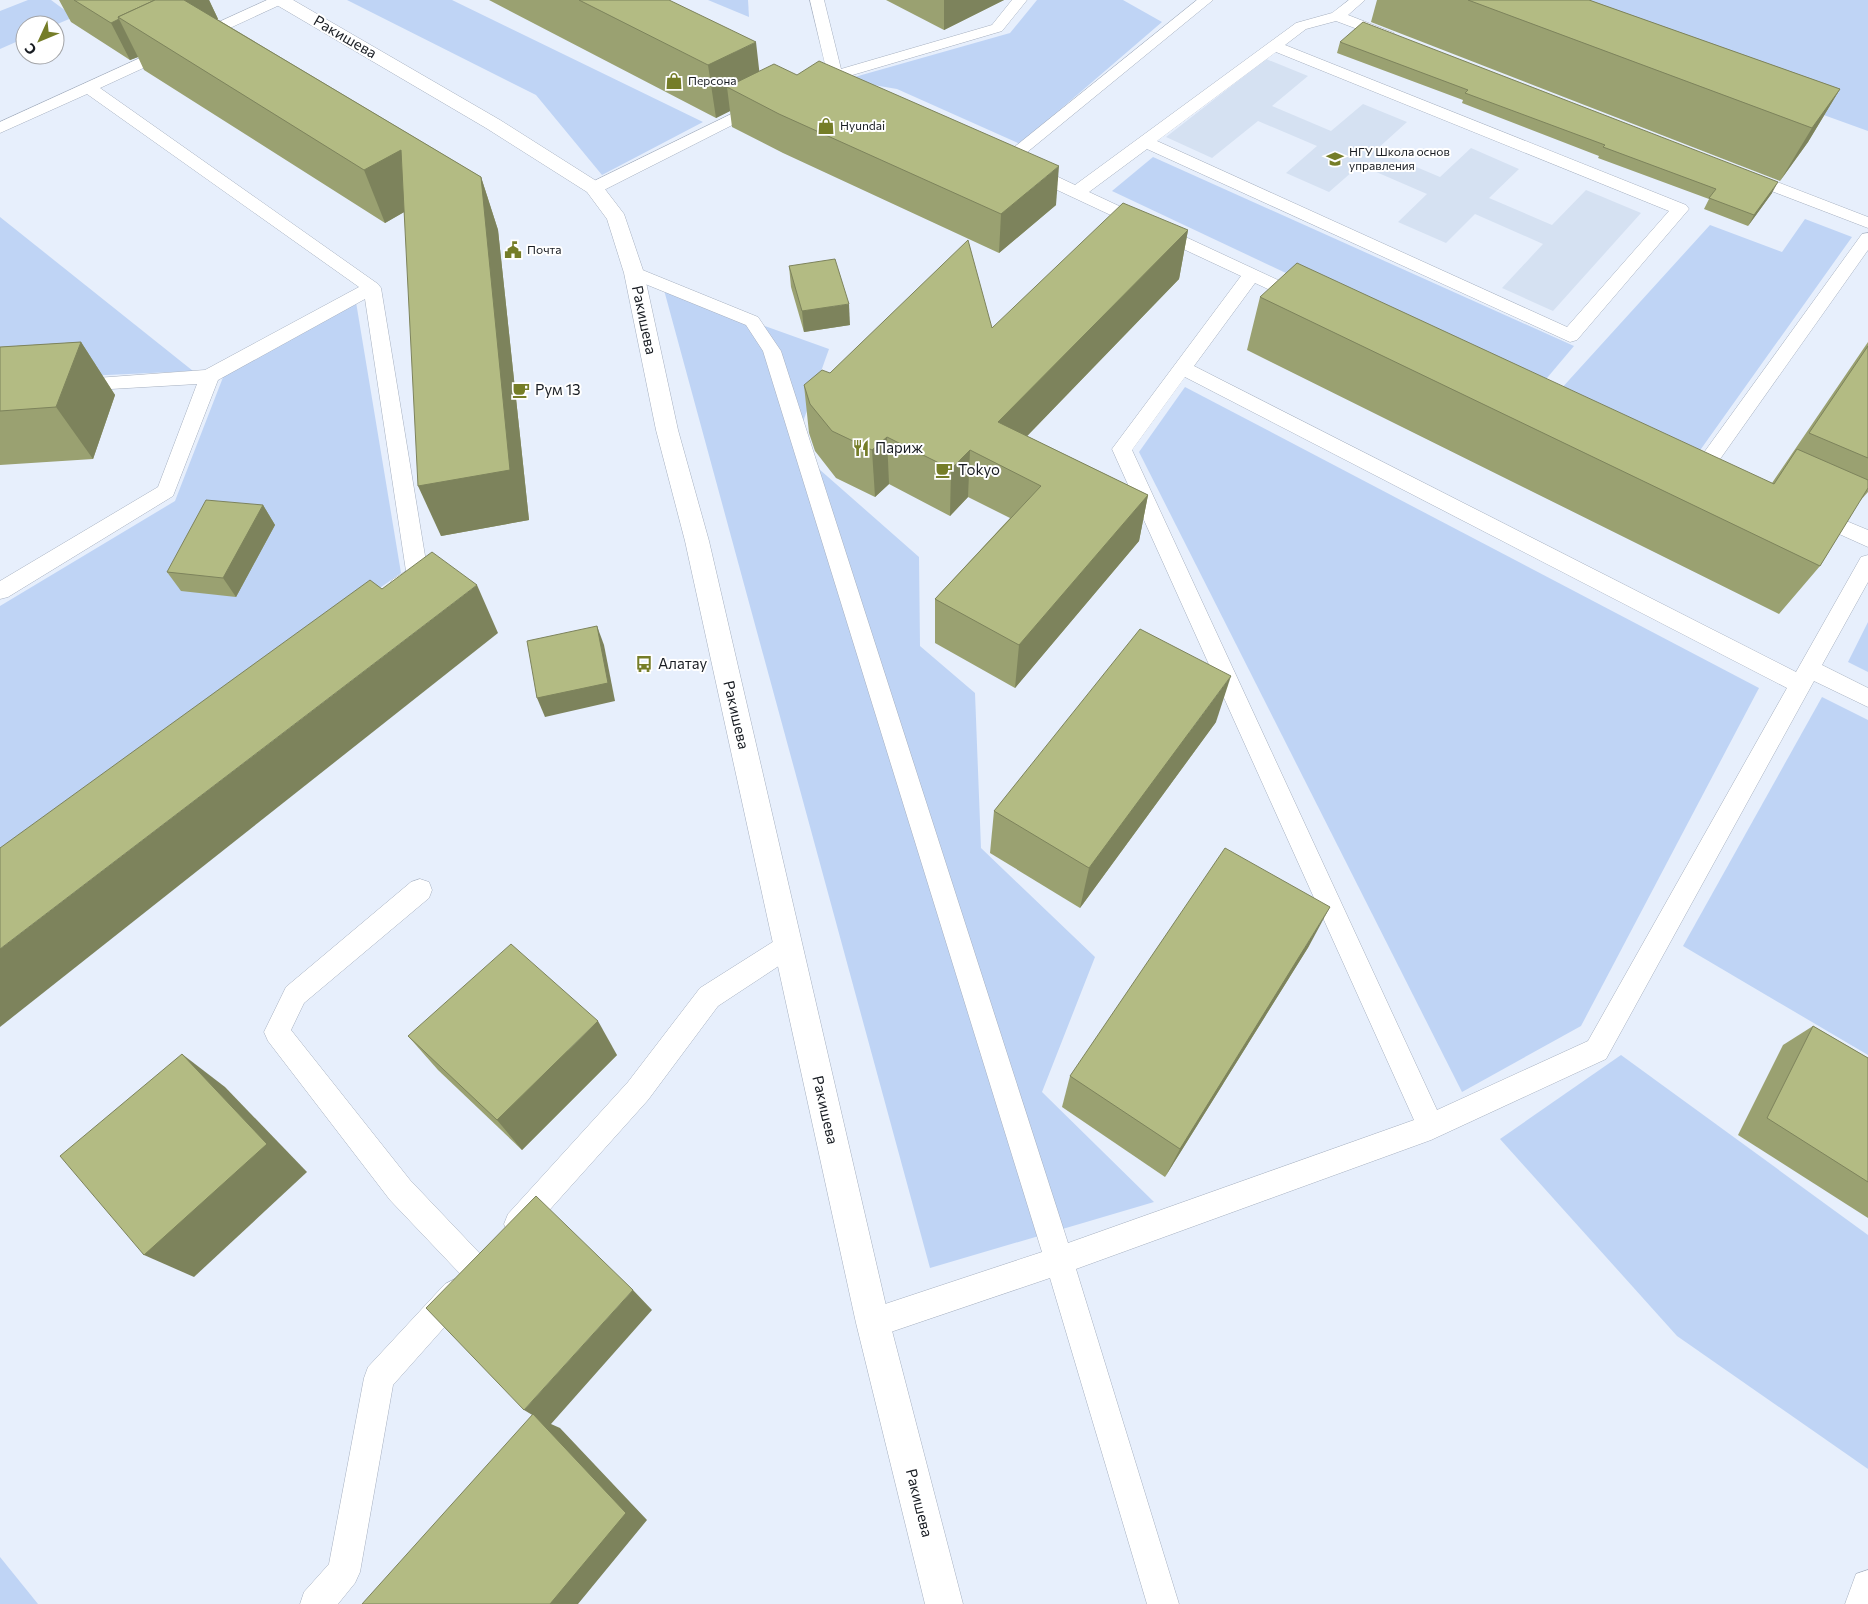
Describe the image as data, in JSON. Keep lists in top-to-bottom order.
{
  "streets": {
    "street": ["Ракишева"]
  },
  "places": {
    "shop": ["Персона", "Hyundai"],
    "school or university": ["НГУ Школа основ управления"],
    "public building": ["Почта"],
    "cafe": ["Рум 13", "Tokyo"],
    "restaurant": ["Париж"],
    "bus stop": ["Алатау"]
  },
  "north": "bottom left"
}
